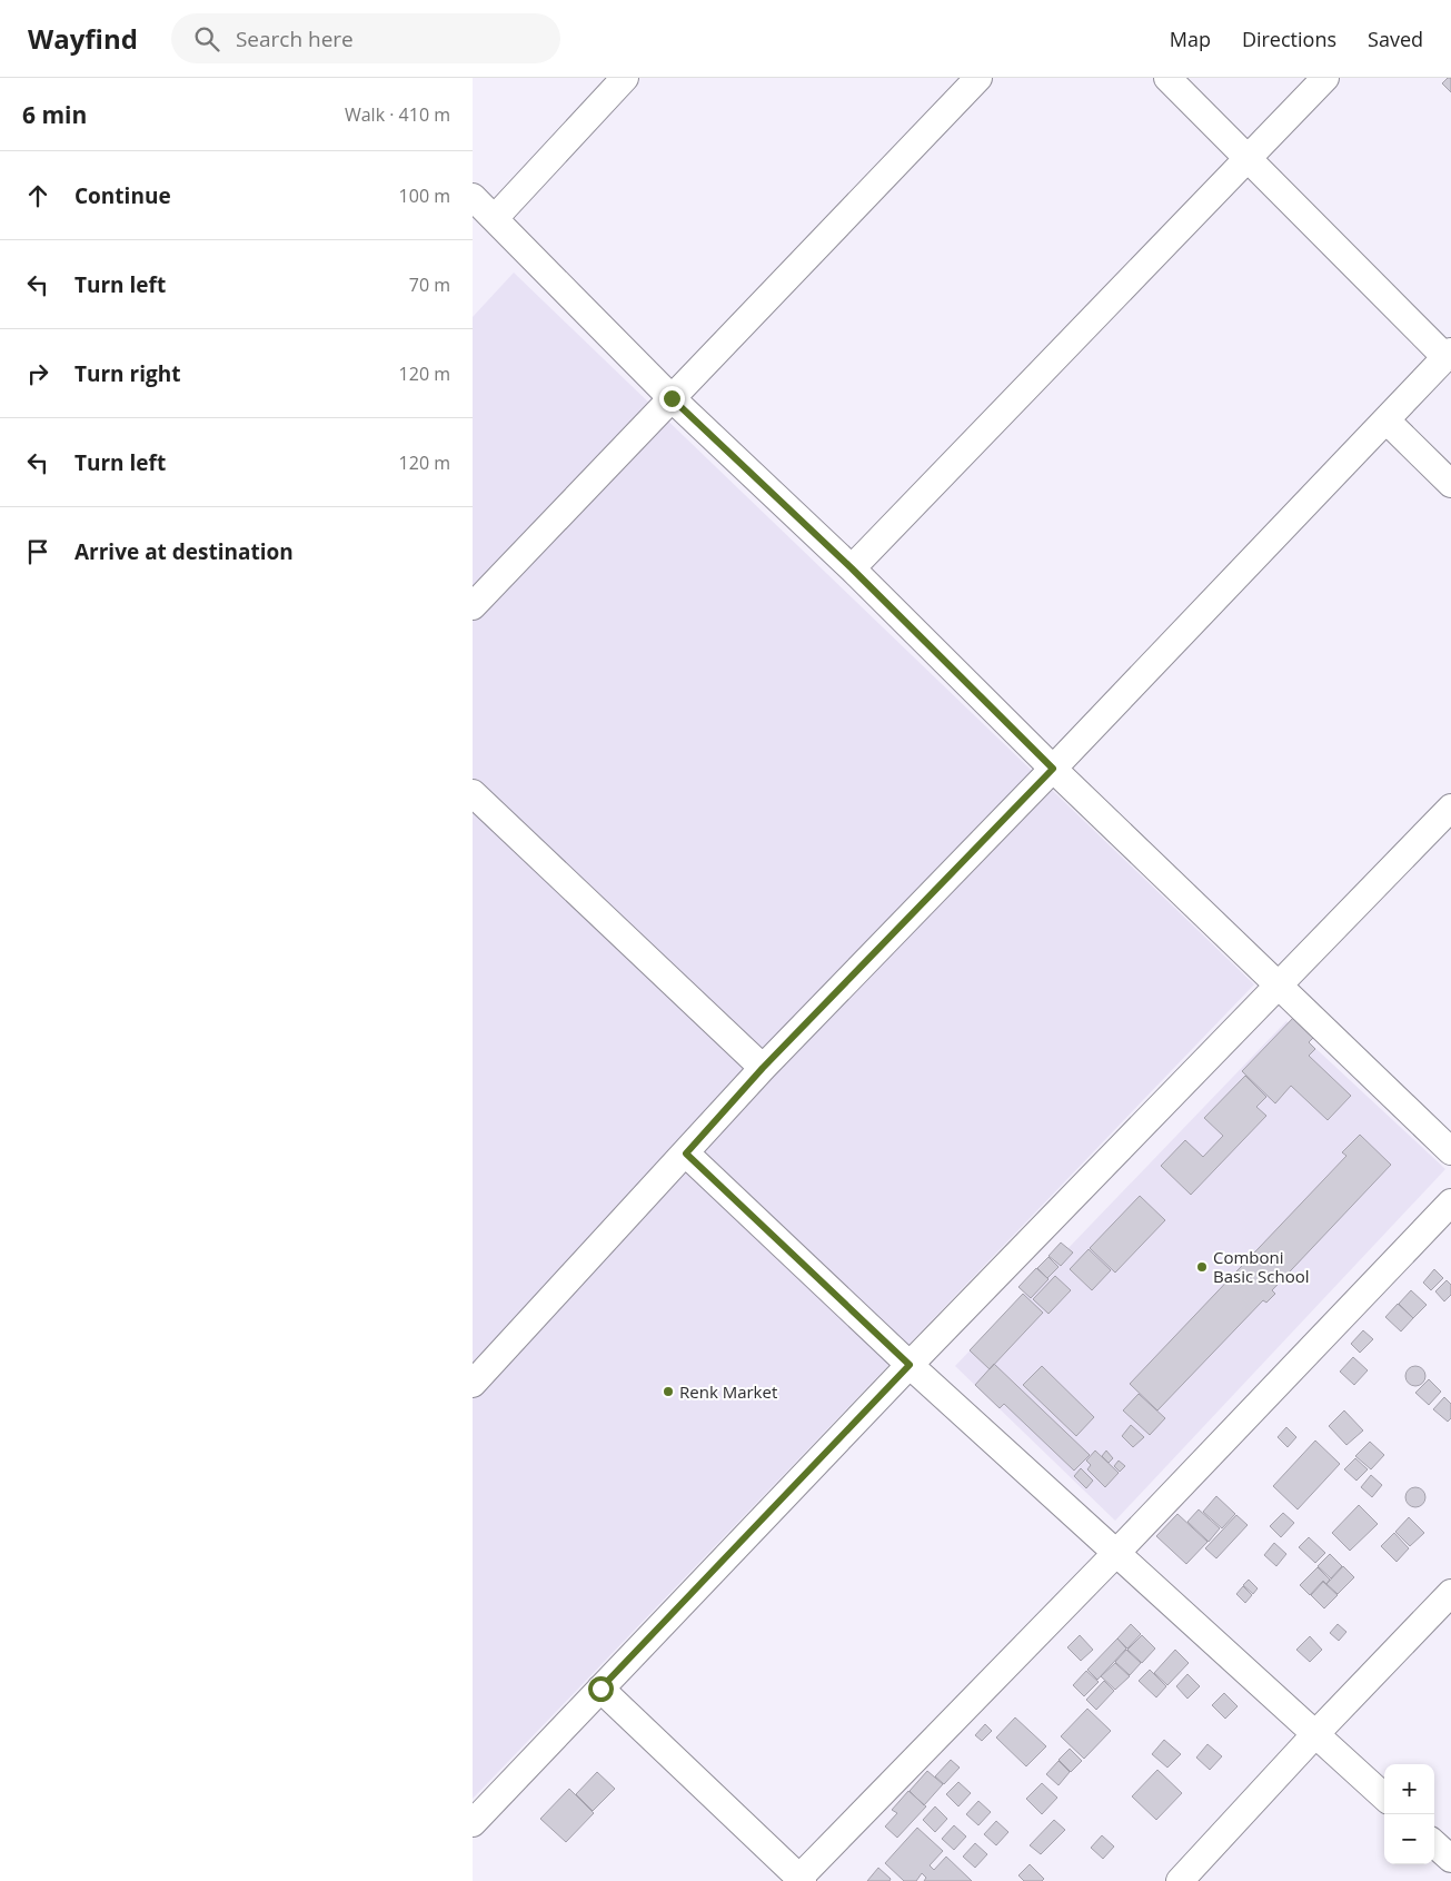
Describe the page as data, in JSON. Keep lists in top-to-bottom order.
{
  "places": ["Comboni Basic School", "Renk Market"],
  "page": {
    "header": "Wayfind",
    "search": "Search here",
    "nav": ["Map", "Directions", "Saved"],
    "heading": ["6 min", "Walk · 410 m"],
    "list": [
      ["Continue", "100 m"],
      ["Turn left", "70 m"],
      ["Turn right", "120 m"],
      ["Turn left", "120 m"],
      "Arrive at destination"
    ],
    "map_buttons": ["+", "−"]
  }
}
